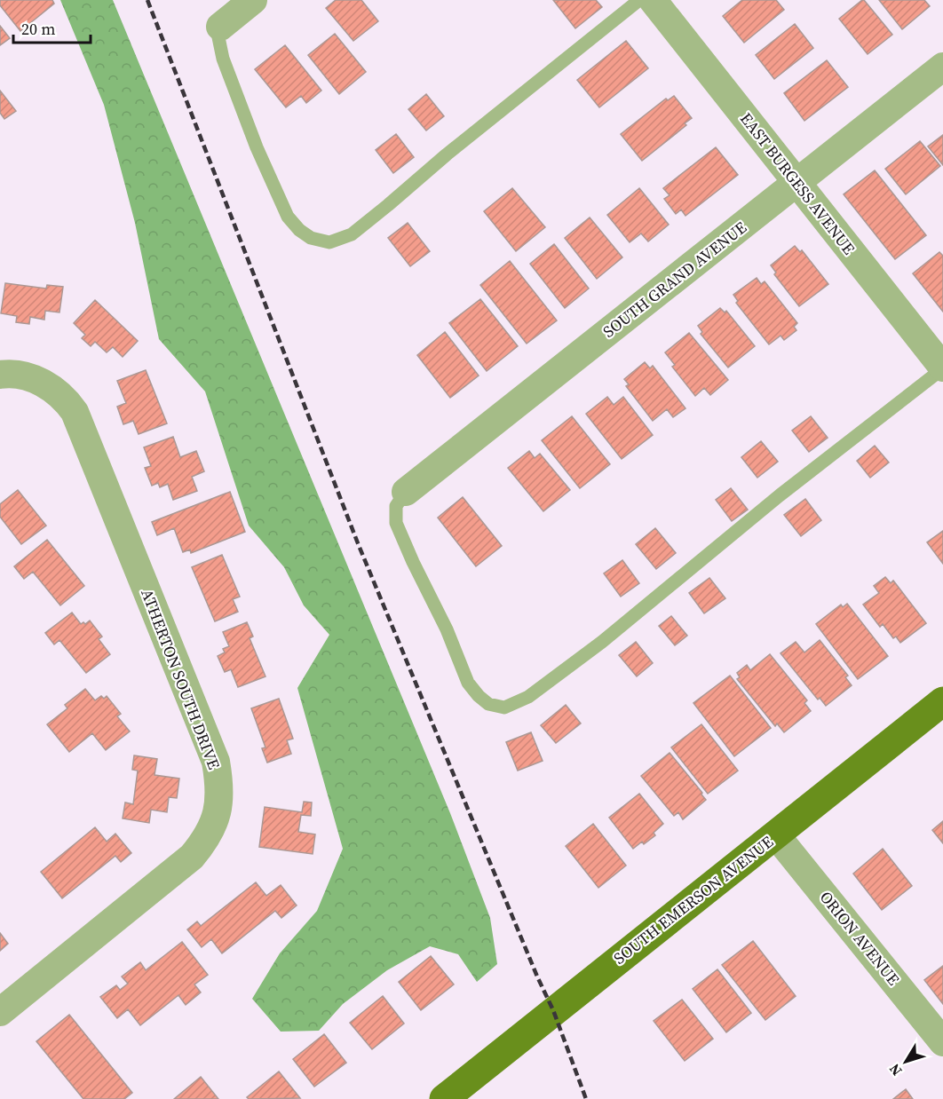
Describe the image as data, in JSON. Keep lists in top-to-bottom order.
{
  "streets": {
    "main road": ["SOUTH EMERSON AVENUE"],
    "street": [
      "EAST BURGESS AVENUE",
      "SOUTH GRAND AVENUE",
      "ATHERTON SOUTH DRIVE",
      "ORION AVENUE"
    ]
  },
  "crossings": [
    ["EAST BURGESS AVENUE", "SOUTH GRAND AVENUE"],
    ["SOUTH EMERSON AVENUE", "ORION AVENUE"]
  ],
  "scale_bar": "20 m",
  "north": "bottom left"
}
